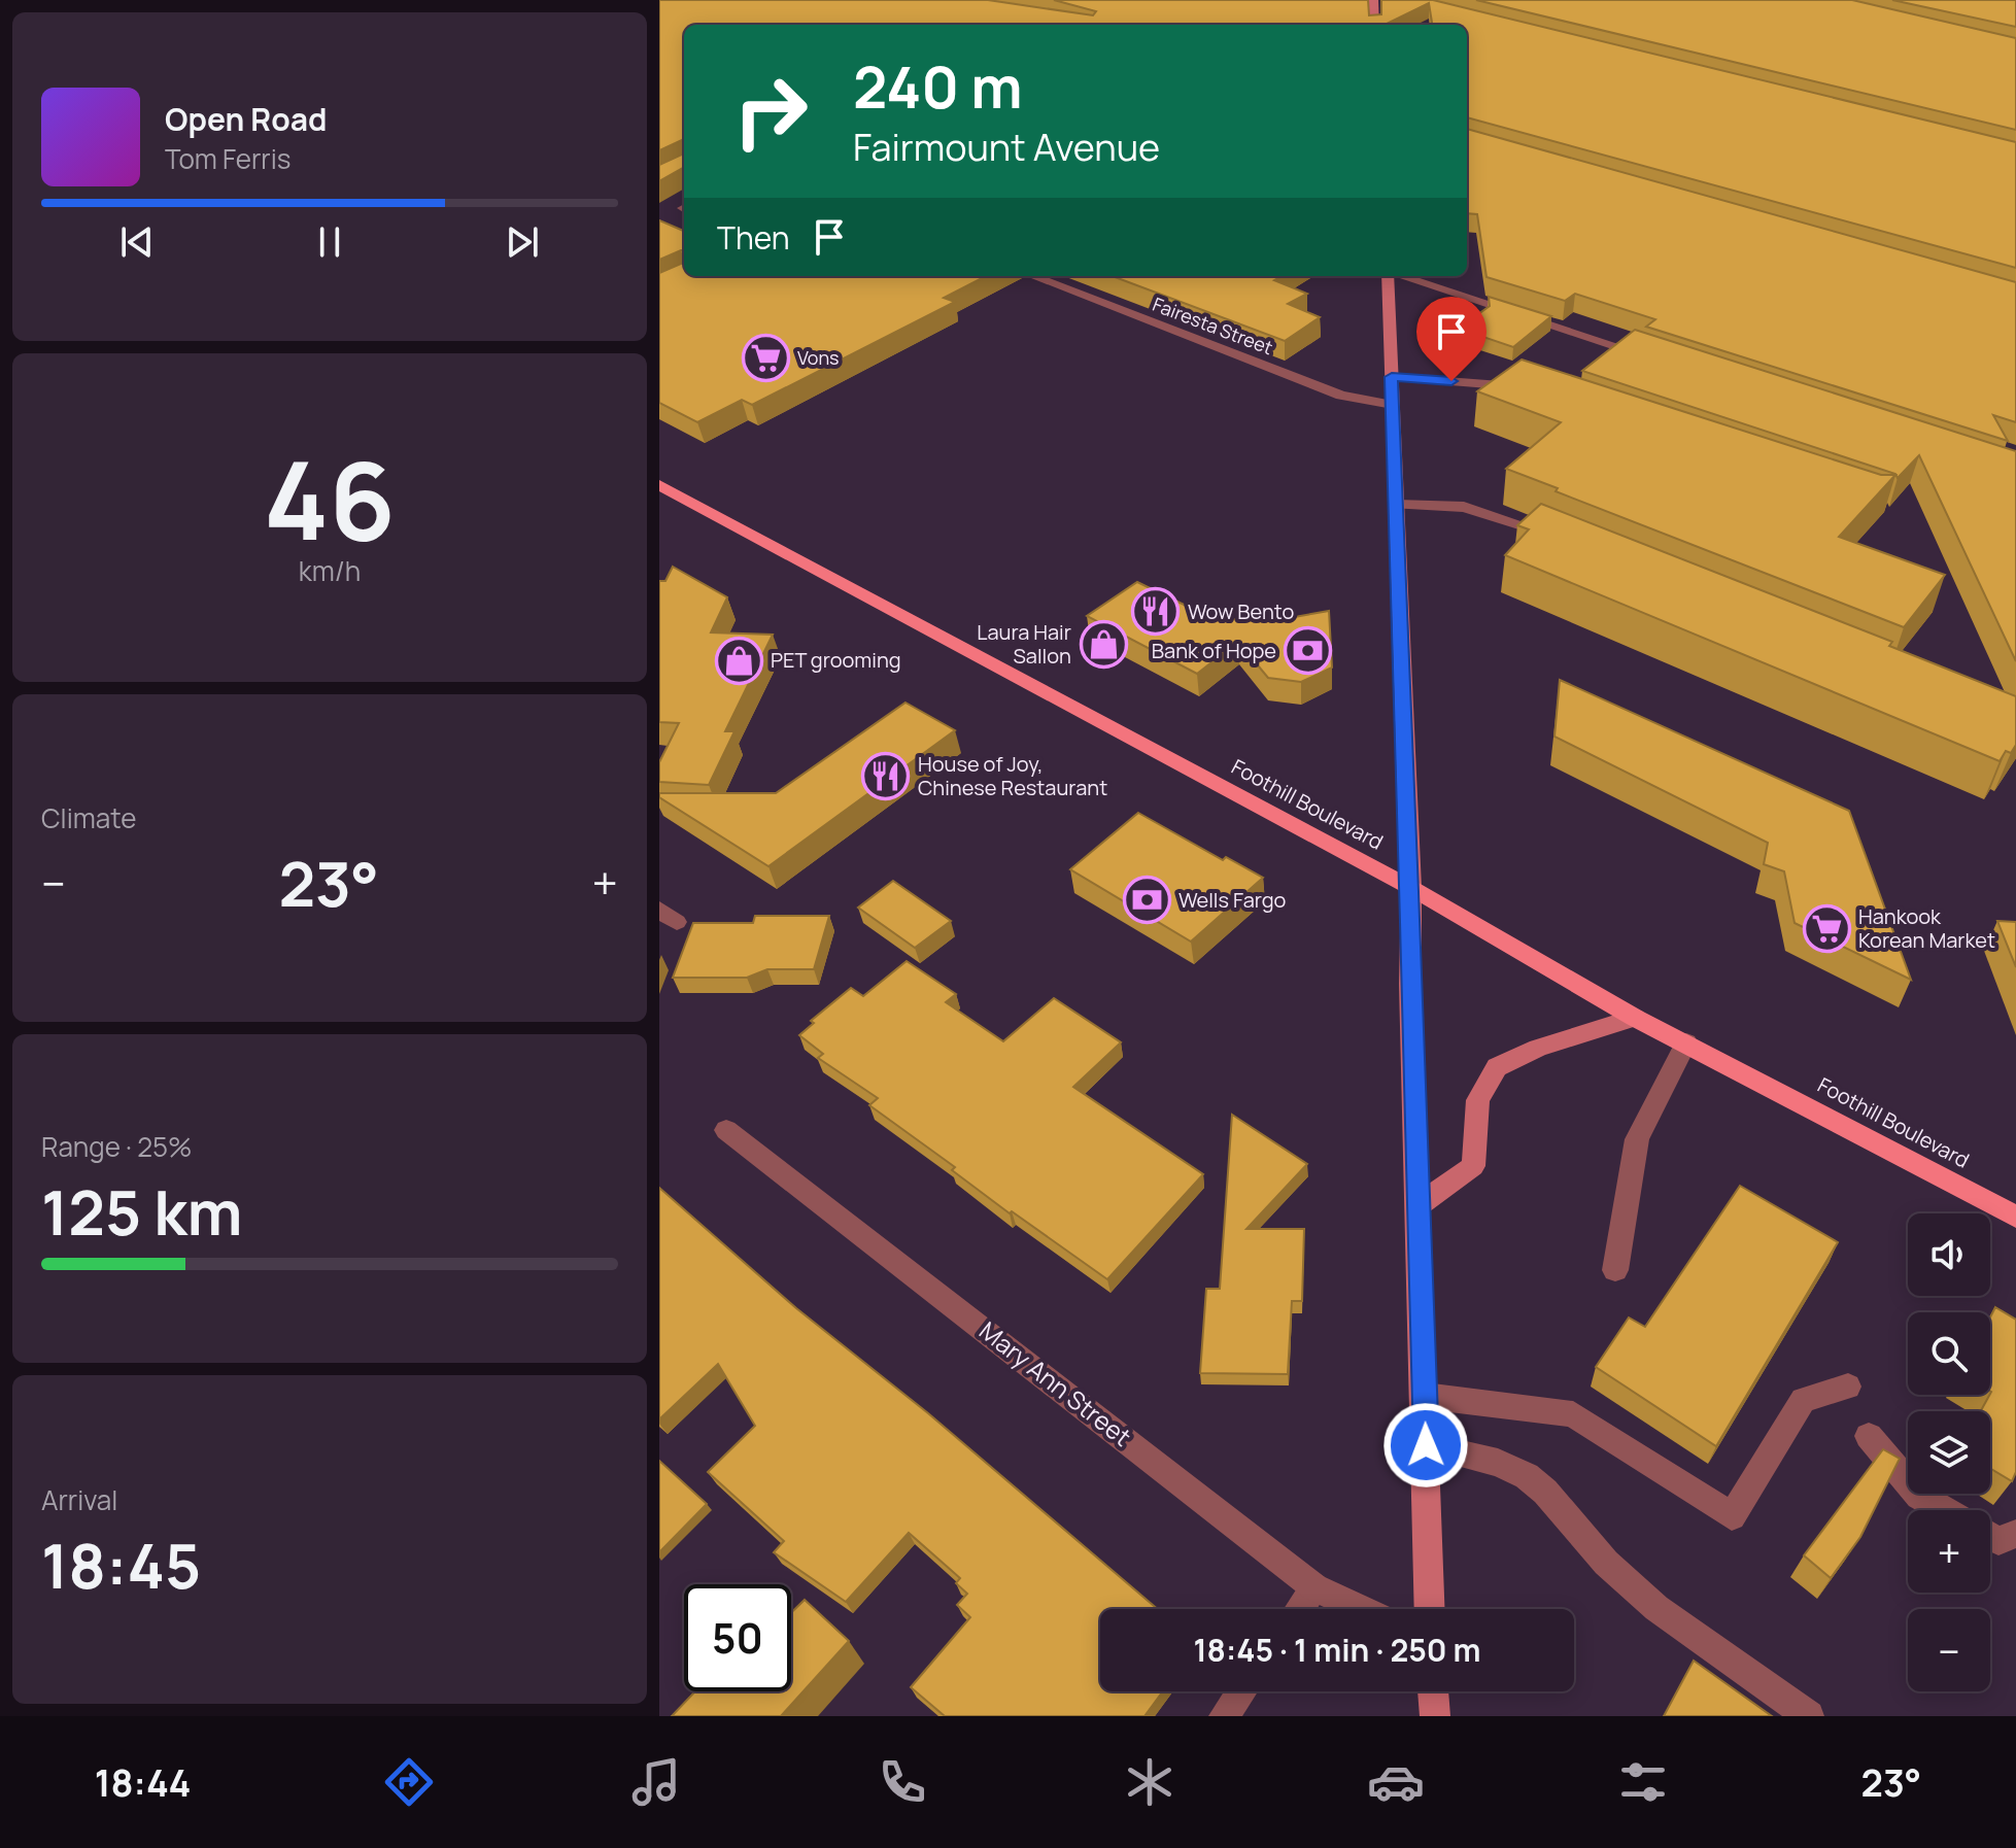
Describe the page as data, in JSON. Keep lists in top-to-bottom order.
{
  "streets": {
    "main road": ["Foothill Boulevard"],
    "street": ["Fairesta Street", "Mary Ann Street"]
  },
  "places": {
    "supermarket": ["Vons", "Hankook Korean Market"],
    "restaurant": ["Wow Bento", "House of Joy, Chinese Restaurant"],
    "shop": ["Laura Hair Sallon", "PET grooming"],
    "bank": ["Bank of Hope", "Wells Fargo"]
  },
  "page": {
    "turn": ["240 m", "Fairmount Avenue"],
    "song": ["Open Road", "Tom Ferris"],
    "then": "Then",
    "tile": [
      ["46", "km/h"],
      "Climate",
      ["Range · 25%", "125 km"],
      ["Arrival", "18:45"]
    ],
    "heat": ["−", "23°", "+"],
    "map_buttons": ["+", "−"],
    "limit": "50",
    "trip": "18:45 · 1 min · 250 m",
    "tabs": ["18:44", "23°"]
  }
}
